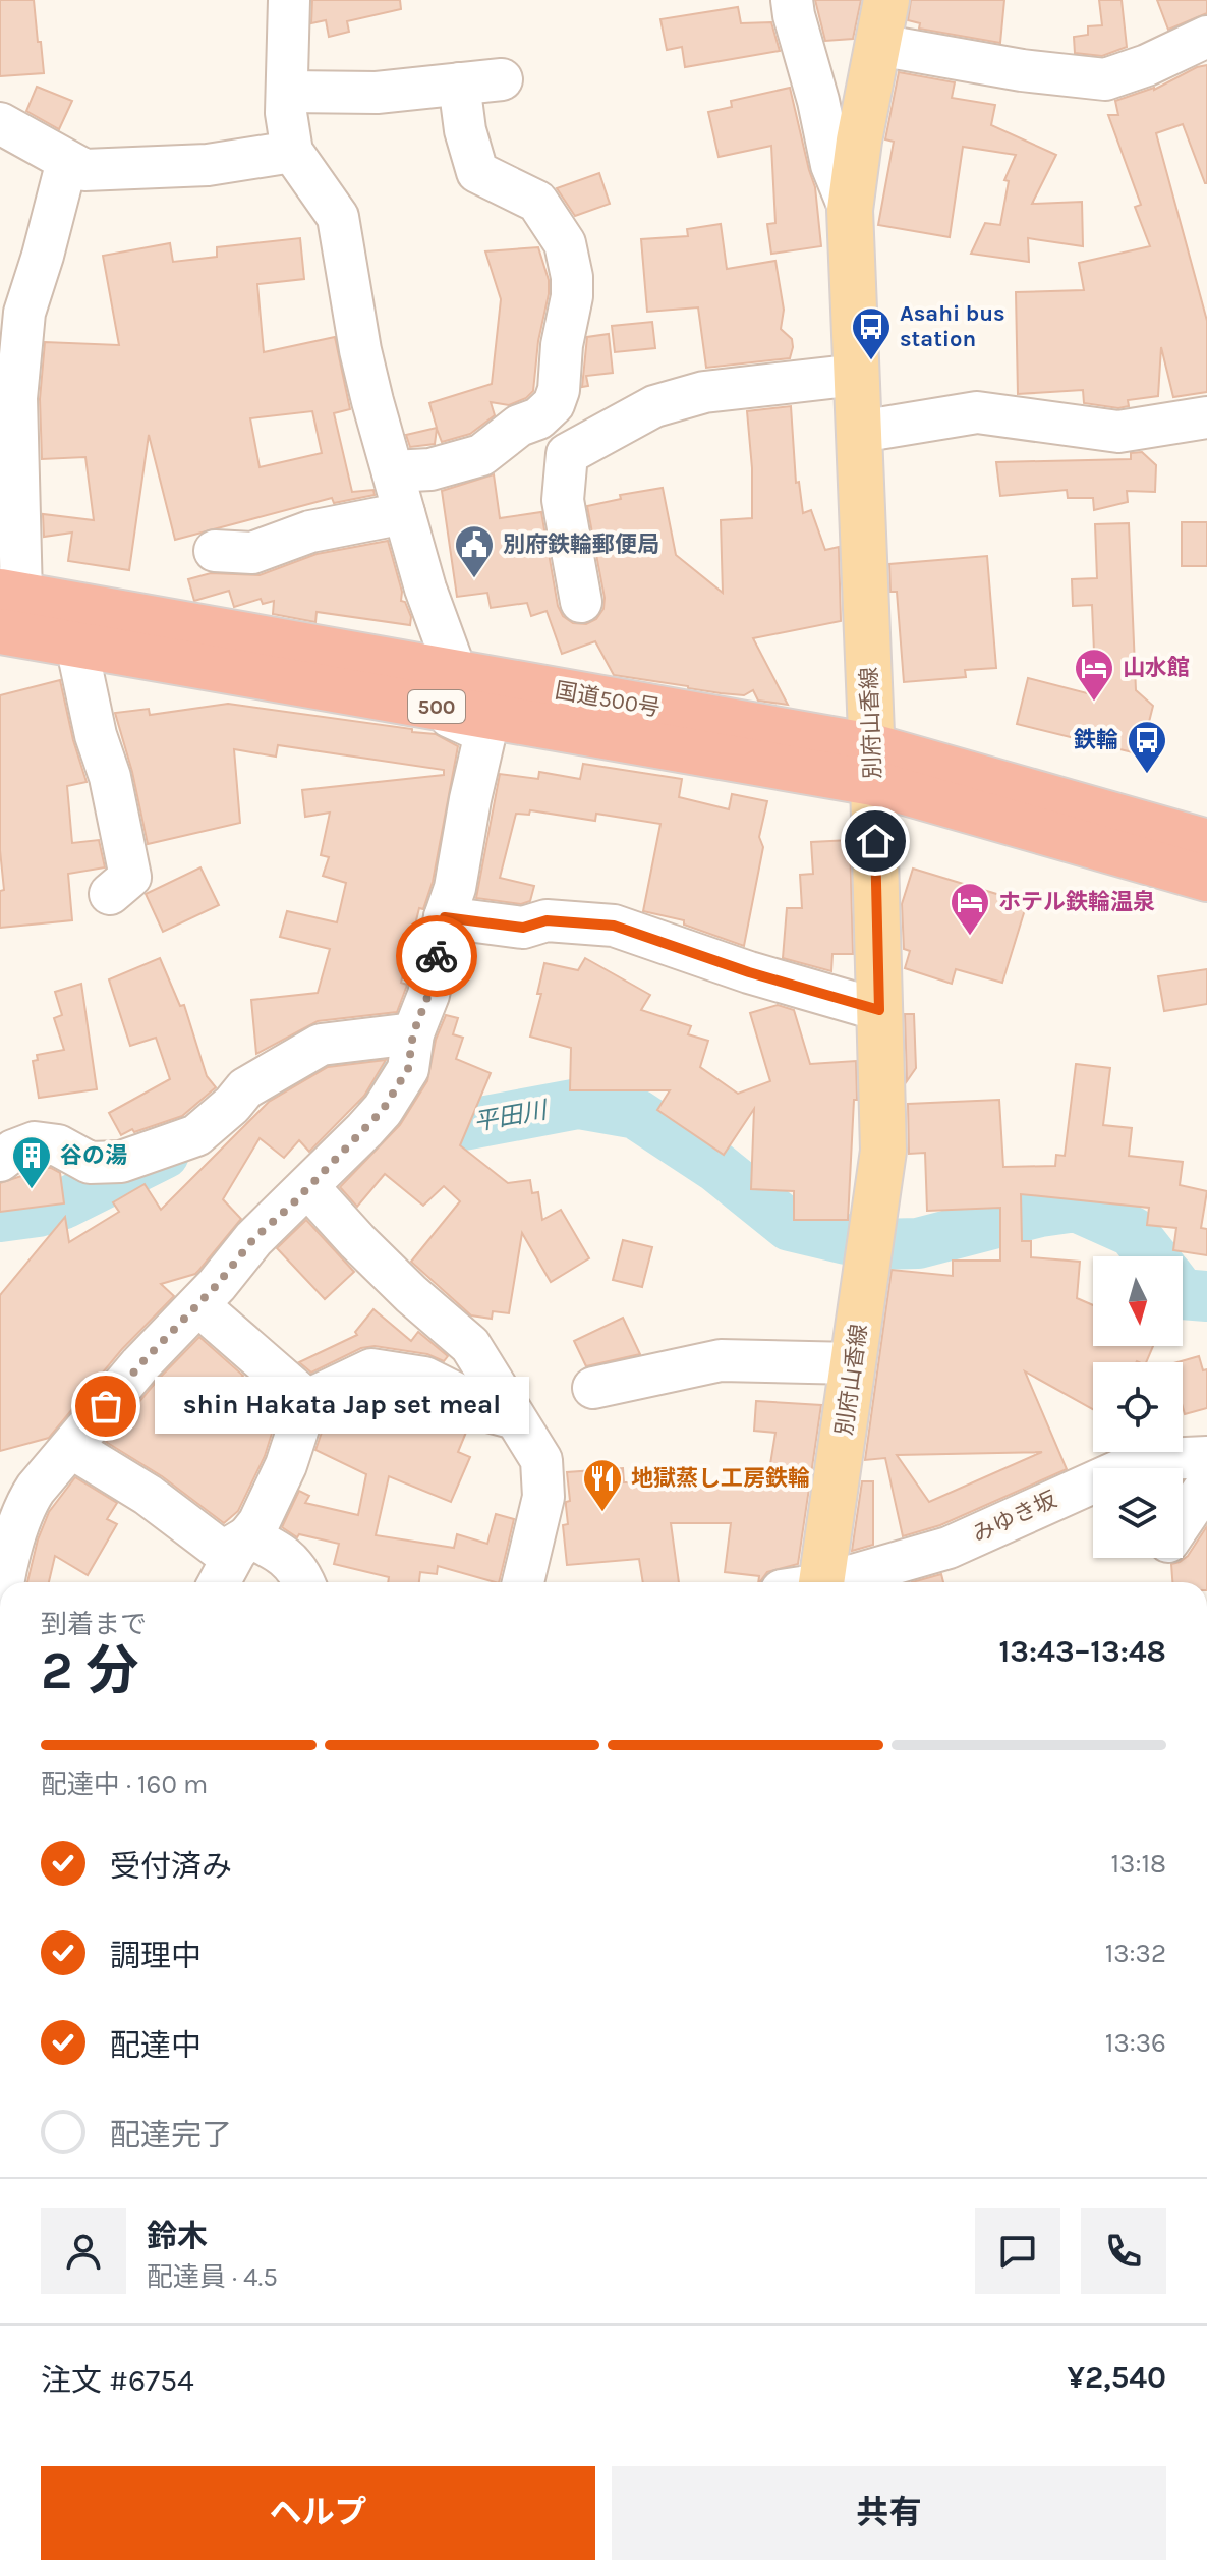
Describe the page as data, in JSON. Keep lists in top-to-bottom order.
{
  "streets": {
    "highway": ["国道500号", "500"],
    "main road": ["別府山香線"],
    "street": ["みゆき坂"]
  },
  "crossings": [
    ["国道500号", "別府山香線"]
  ],
  "water": ["平田川"],
  "places": {
    "bus stop": ["Asahi bus station", "鉄輪"],
    "public building": ["別府鉄輪郵便局"],
    "hotel": ["山水館", "ホテル鉄輪温泉"],
    "building": ["谷の湯"],
    "other": ["shin Hakata Jap set meal"],
    "restaurant": ["地獄蒸し工房鉄輪"]
  },
  "north": "bottom",
  "page": {
    "bubble": "shin Hakata Jap set meal",
    "heading": ["2 分", "到着まで", "13:43–13:48"],
    "panel": [
      "鈴木",
      "配達員 · 4.5",
      "注文 #6754",
      "¥2,540"
    ],
    "bar": "配達中 · 160 m",
    "list": [
      ["受付済み", "13:18"],
      ["調理中", "13:32"],
      ["配達中", "13:36"],
      "配達完了"
    ],
    "buttons": ["ヘルプ", "共有"]
  }
}
